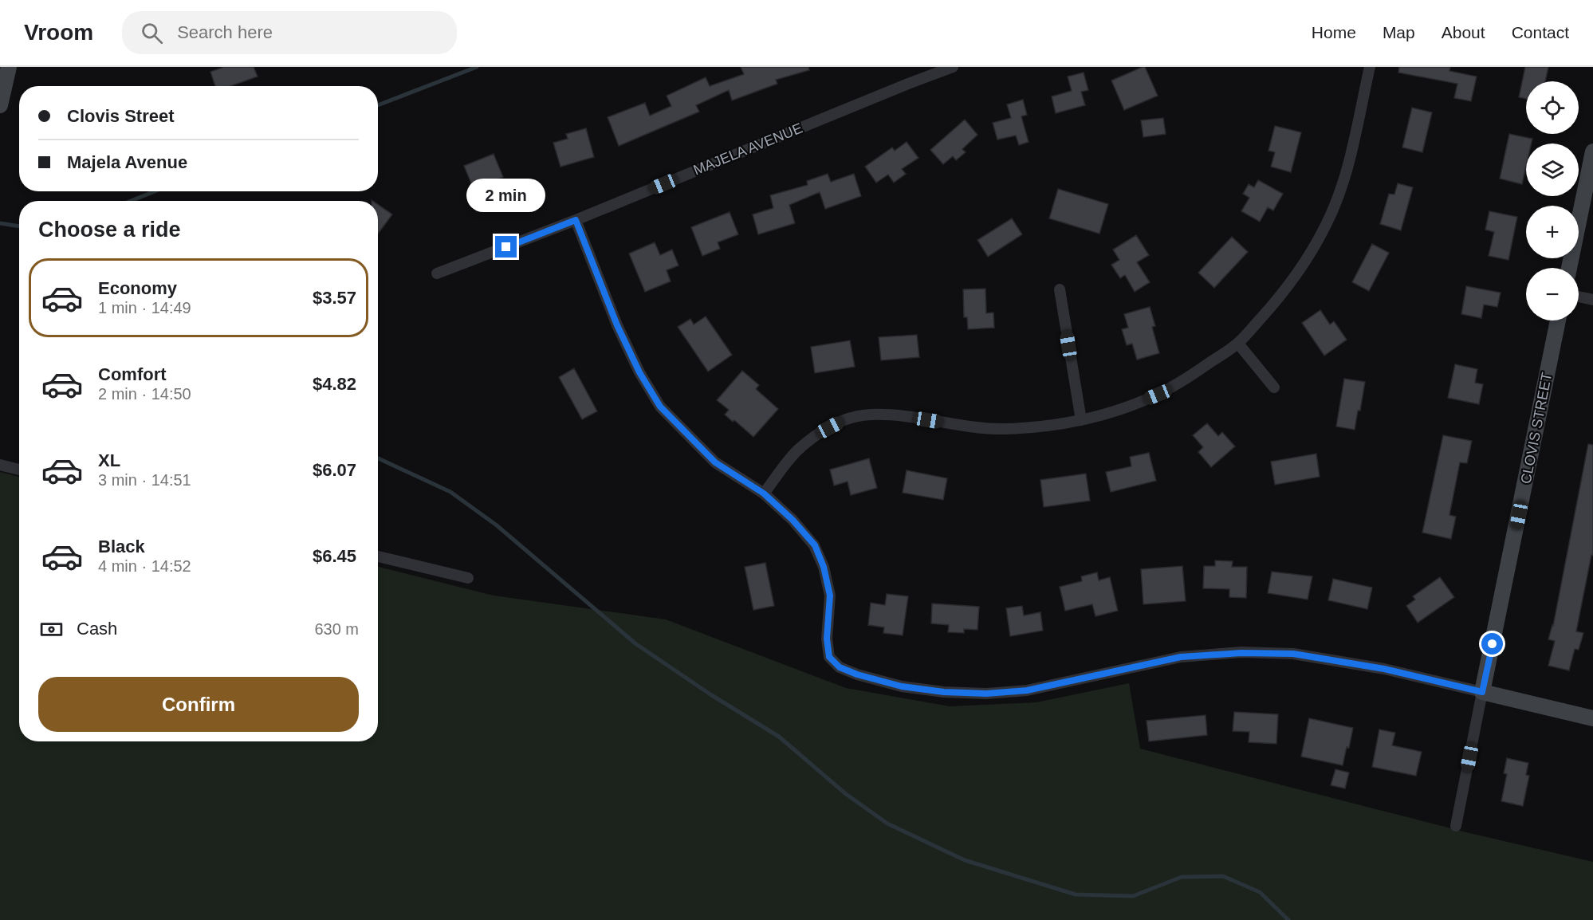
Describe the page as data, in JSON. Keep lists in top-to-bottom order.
{
  "streets": {
    "street": ["MAJELA AVENUE", "CLOVIS STREET"]
  },
  "page": {
    "header": "Vroom",
    "search": "Search here",
    "nav": [
      "Home",
      "Map",
      "About",
      "Contact"
    ],
    "map_buttons": ["+", "−"],
    "banner": ["Clovis Street", "Majela Avenue"],
    "bubble": "2 min",
    "heading": "Choose a ride",
    "list": [
      {
        "name": "Economy",
        "note": "1 min · 14:49",
        "value": "$3.57"
      },
      {
        "name": "Comfort",
        "note": "2 min · 14:50",
        "value": "$4.82"
      },
      {
        "name": "XL",
        "note": "3 min · 14:51",
        "value": "$6.07"
      },
      {
        "name": "Black",
        "note": "4 min · 14:52",
        "value": "$6.45"
      }
    ],
    "pay": ["Cash", "630 m"],
    "buttons": "Confirm"
  }
}
